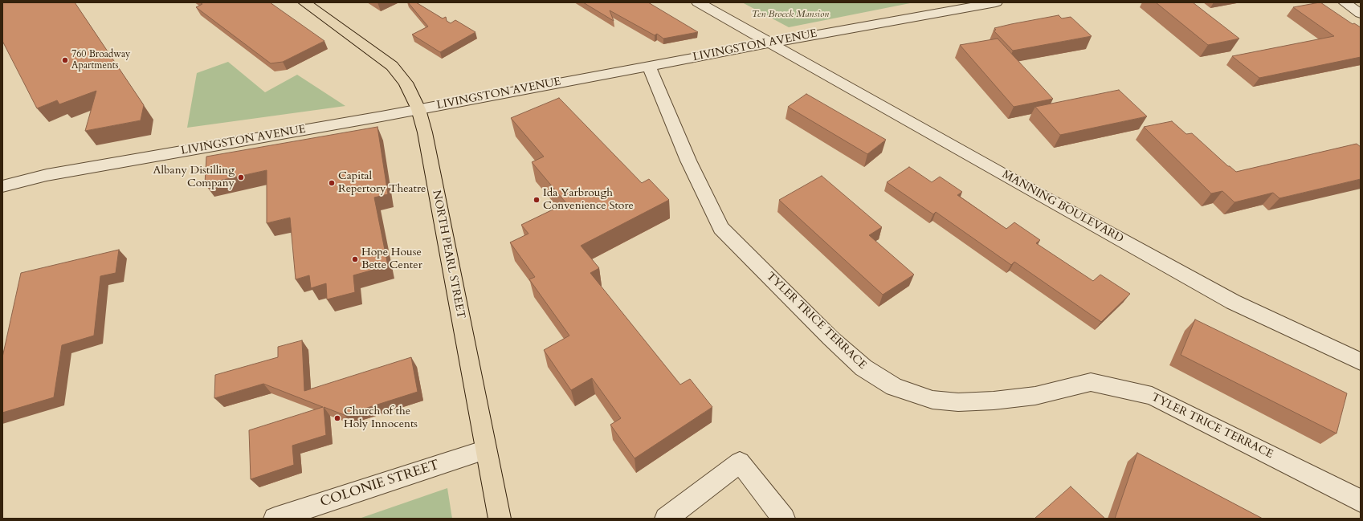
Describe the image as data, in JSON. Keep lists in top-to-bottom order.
{
  "streets": {
    "main road": ["NORTH PEARL STREET"],
    "street": [
      "LIVINGSTON AVENUE",
      "MANNING BOULEVARD",
      "TYLER TRICE TERRACE",
      "COLONIE STREET"
    ]
  },
  "crossings": [
    ["LIVINGSTON AVENUE", "MANNING BOULEVARD"],
    ["LIVINGSTON AVENUE", "NORTH PEARL STREET"],
    ["LIVINGSTON AVENUE", "TYLER TRICE TERRACE"],
    ["NORTH PEARL STREET", "COLONIE STREET"]
  ],
  "parks": ["Ten Broeck Mansion"],
  "places": [
    "760 Broadway Apartments",
    "Albany Distilling Company",
    "Capital Repertory Theatre",
    "Ida Yarbrough Convenience Store",
    "Hope House Bette Center",
    "Church of the Holy Innocents"
  ]
}
